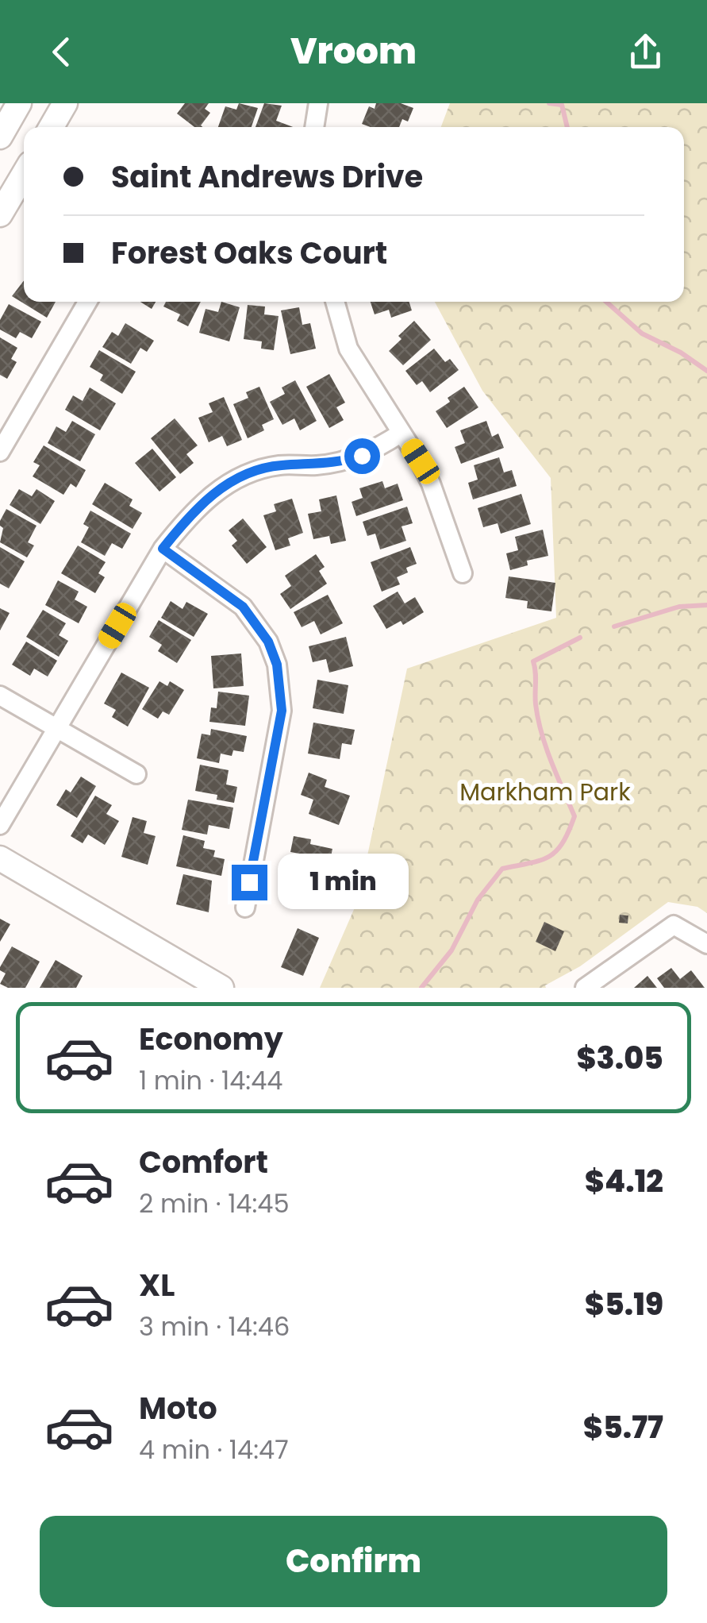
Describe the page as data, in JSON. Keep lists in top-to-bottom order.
{
  "parks": ["Markham Park"],
  "page": {
    "header": "Vroom",
    "banner": ["Saint Andrews Drive", "Forest Oaks Court"],
    "bubble": "1 min",
    "list": [
      {
        "name": "Economy",
        "note": "1 min · 14:44",
        "value": "$3.05"
      },
      {
        "name": "Comfort",
        "note": "2 min · 14:45",
        "value": "$4.12"
      },
      {
        "name": "XL",
        "note": "3 min · 14:46",
        "value": "$5.19"
      },
      {
        "name": "Moto",
        "note": "4 min · 14:47",
        "value": "$5.77"
      }
    ],
    "buttons": "Confirm"
  }
}
